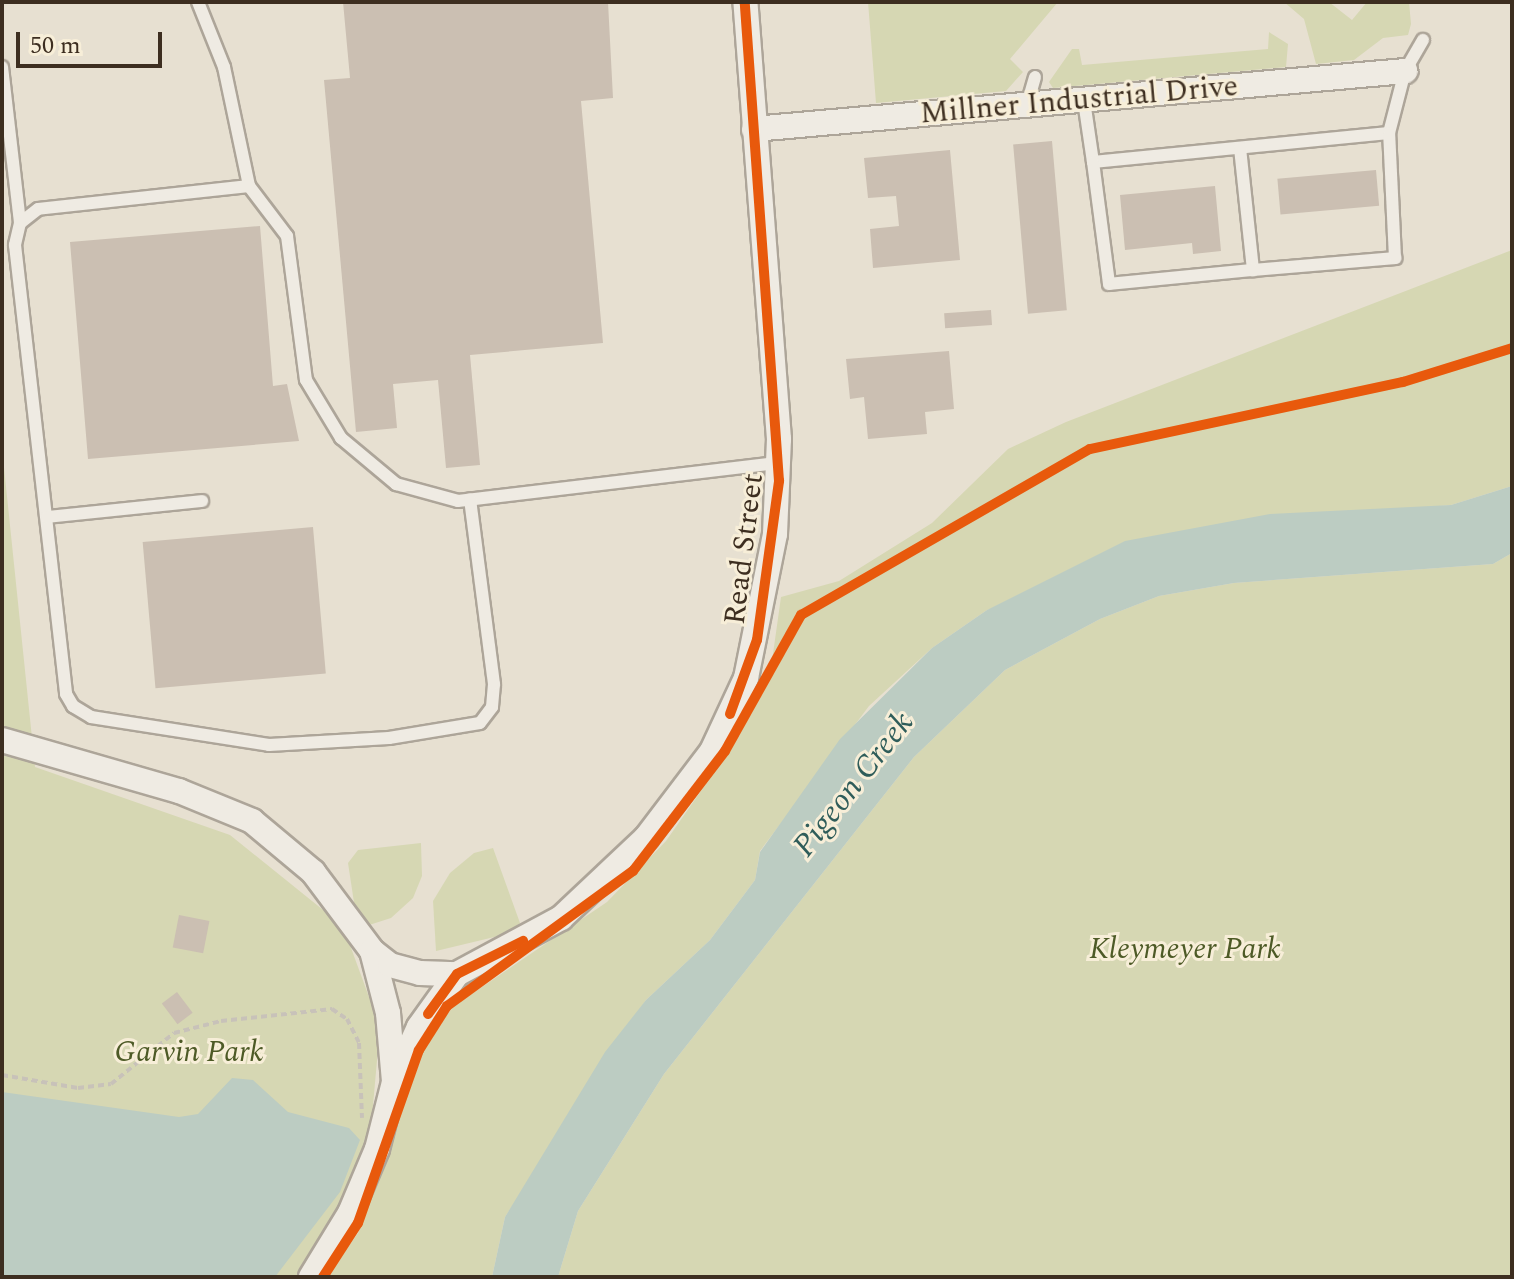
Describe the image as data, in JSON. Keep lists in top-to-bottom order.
{
  "streets": {
    "street": ["Millner Industrial Drive", "Read Street"]
  },
  "crossings": [
    ["Millner Industrial Drive", "Read Street"]
  ],
  "water": ["Pigeon Creek"],
  "parks": ["Kleymeyer Park", "Garvin Park"],
  "scale_bar": "50 m"
}
